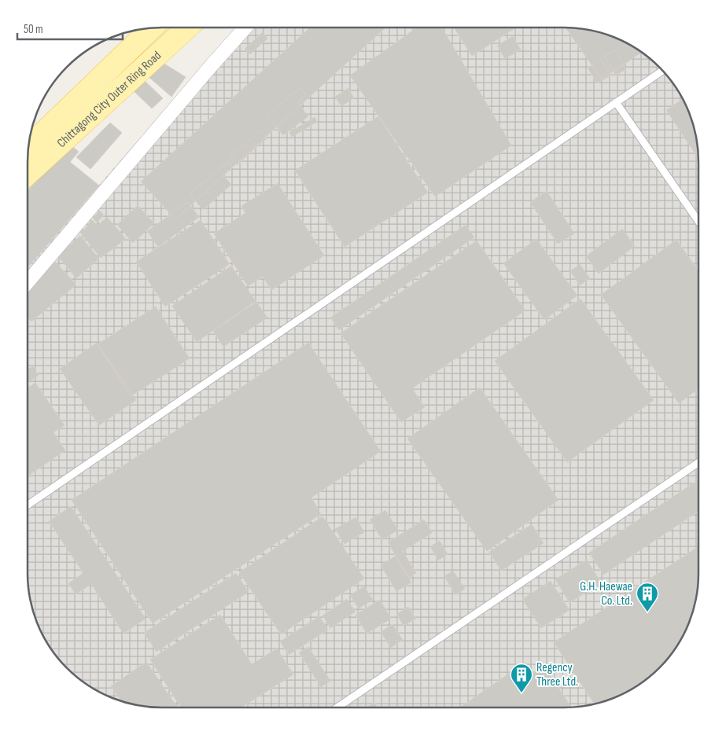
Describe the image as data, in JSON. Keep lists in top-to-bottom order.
{
  "streets": {
    "main road": ["Chittagong City Outer Ring Road"]
  },
  "places": {
    "building": ["G.H. Haewae Co. Ltd.", "Regency Three Ltd."]
  },
  "scale_bar": "50 m"
}
